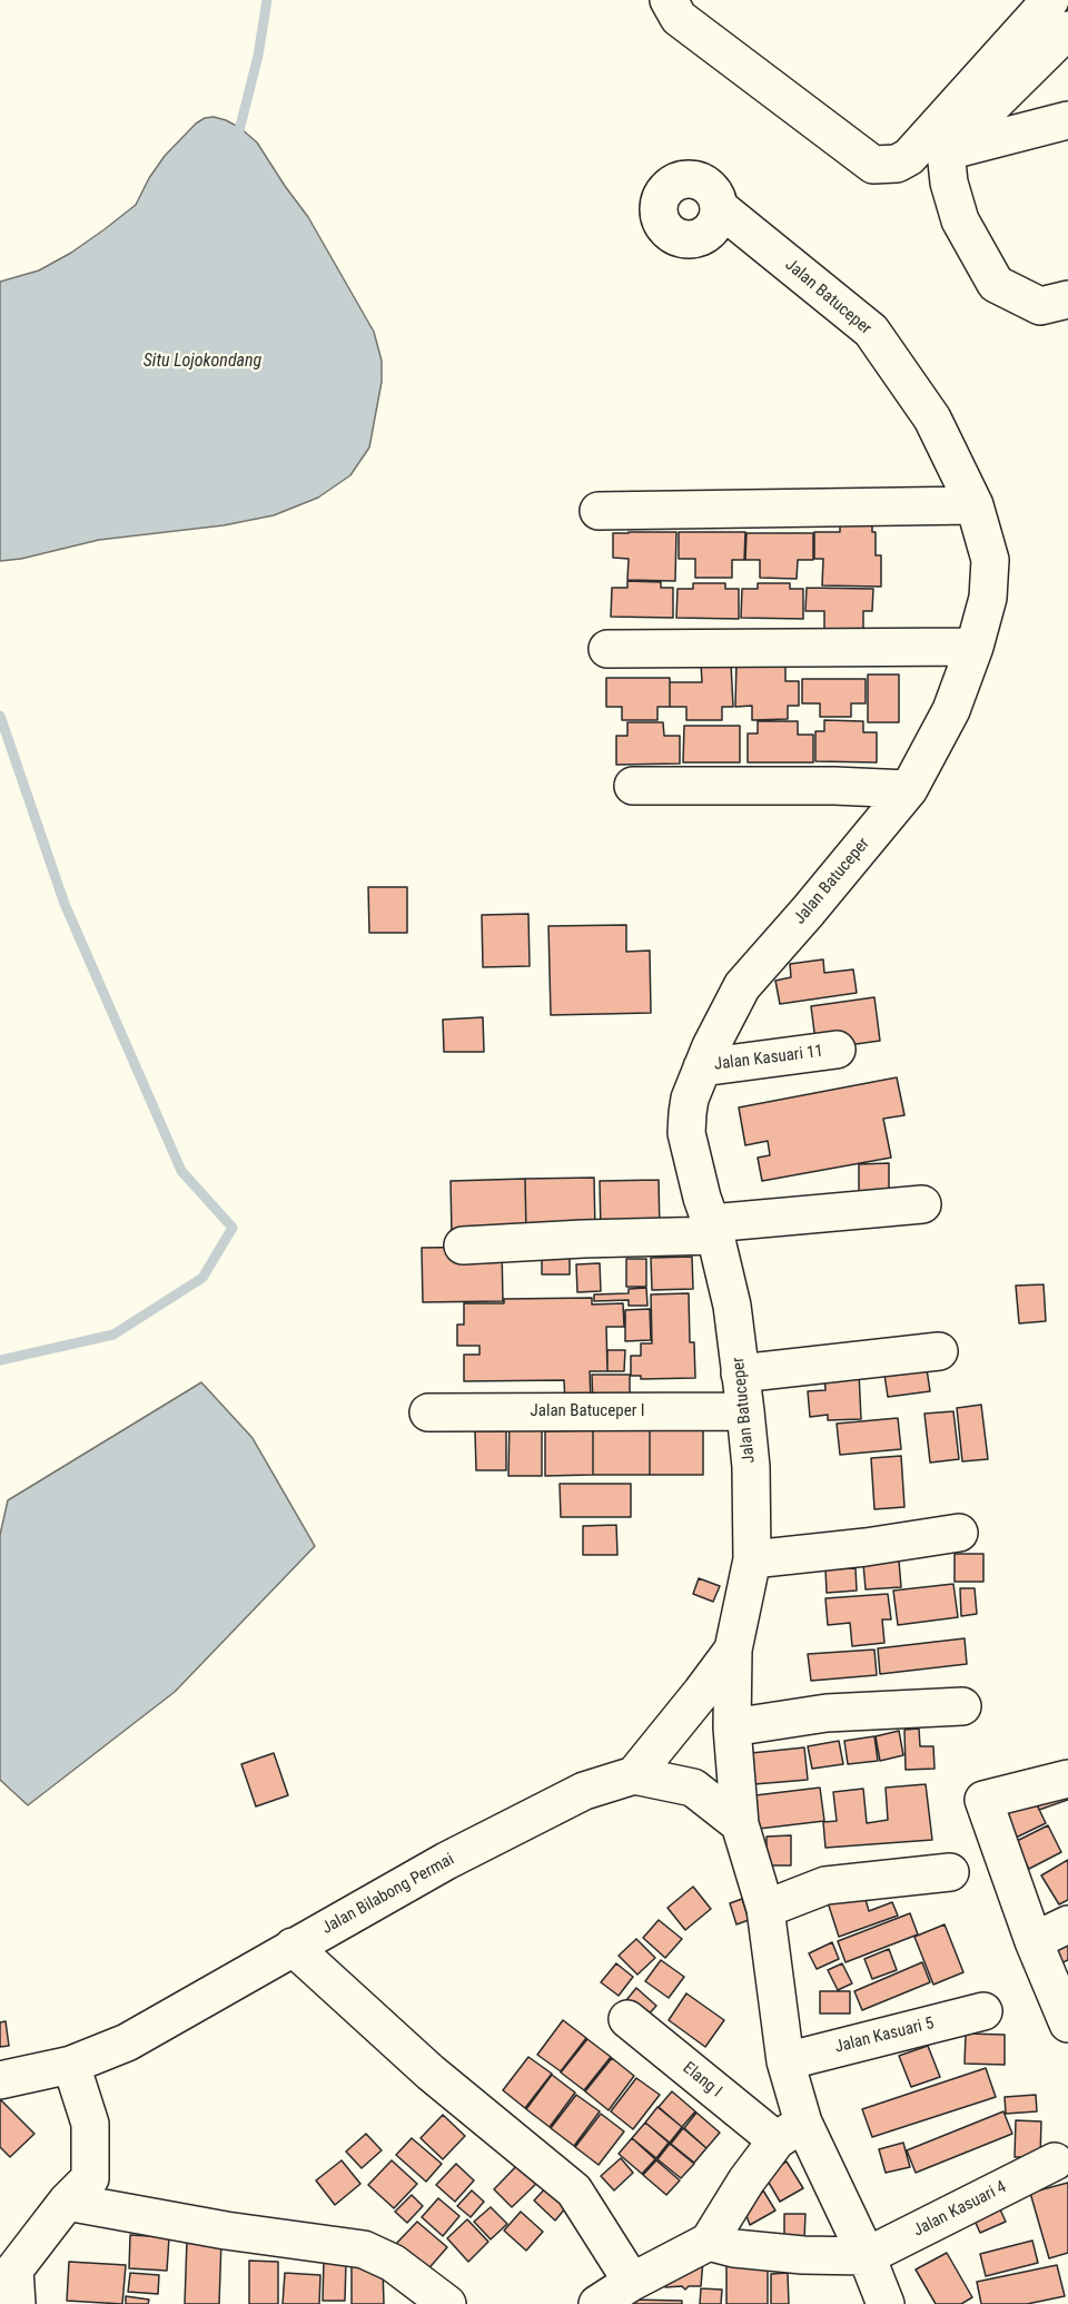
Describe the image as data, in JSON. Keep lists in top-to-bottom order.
{
  "streets": {
    "street": [
      "Jalan Batuceper",
      "Jalan Kasuari 11",
      "Jalan Batuceper I",
      "Jalan Bilabong Permai",
      "Jalan Kasuari 5",
      "Elang I",
      "Jalan Kasuari 4"
    ]
  },
  "crossings": [
    ["Jalan Batuceper", "Jalan Kasuari 11"],
    ["Jalan Batuceper", "Jalan Batuceper I"]
  ],
  "water": ["Situ Lojokondang"]
}
